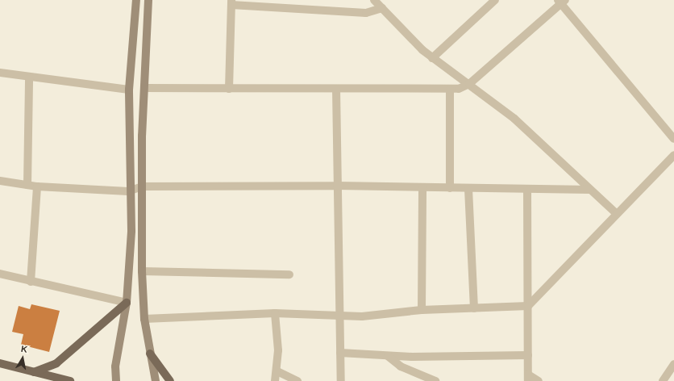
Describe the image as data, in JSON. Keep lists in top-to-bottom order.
{
  "north": "top"
}
